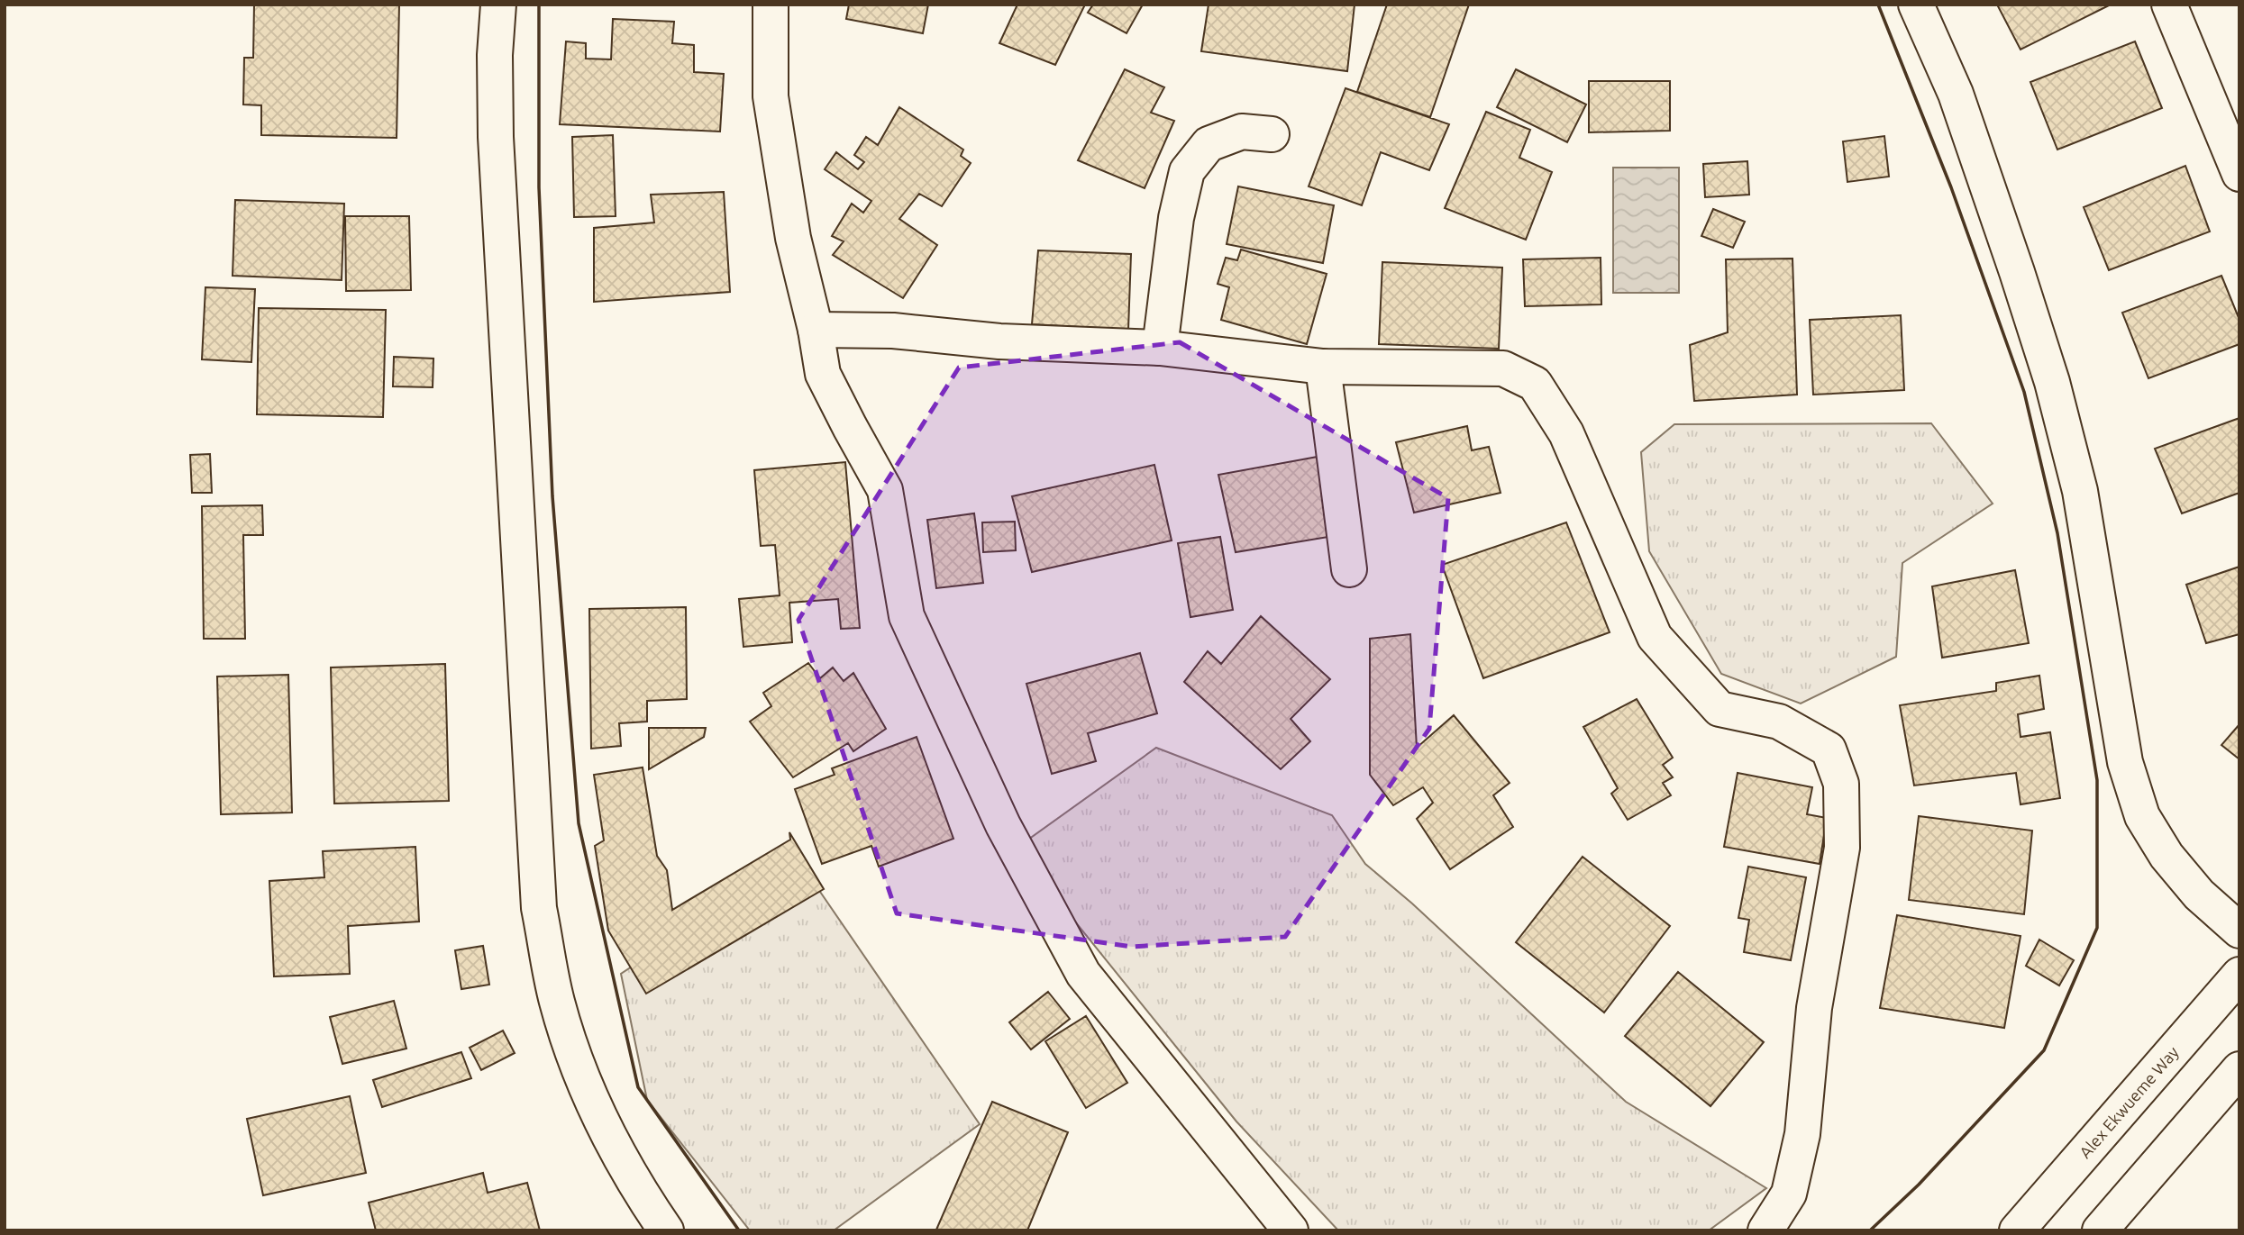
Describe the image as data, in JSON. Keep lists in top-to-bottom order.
{
  "streets": {
    "street": ["Alex Ekwueme Way"]
  }
}
